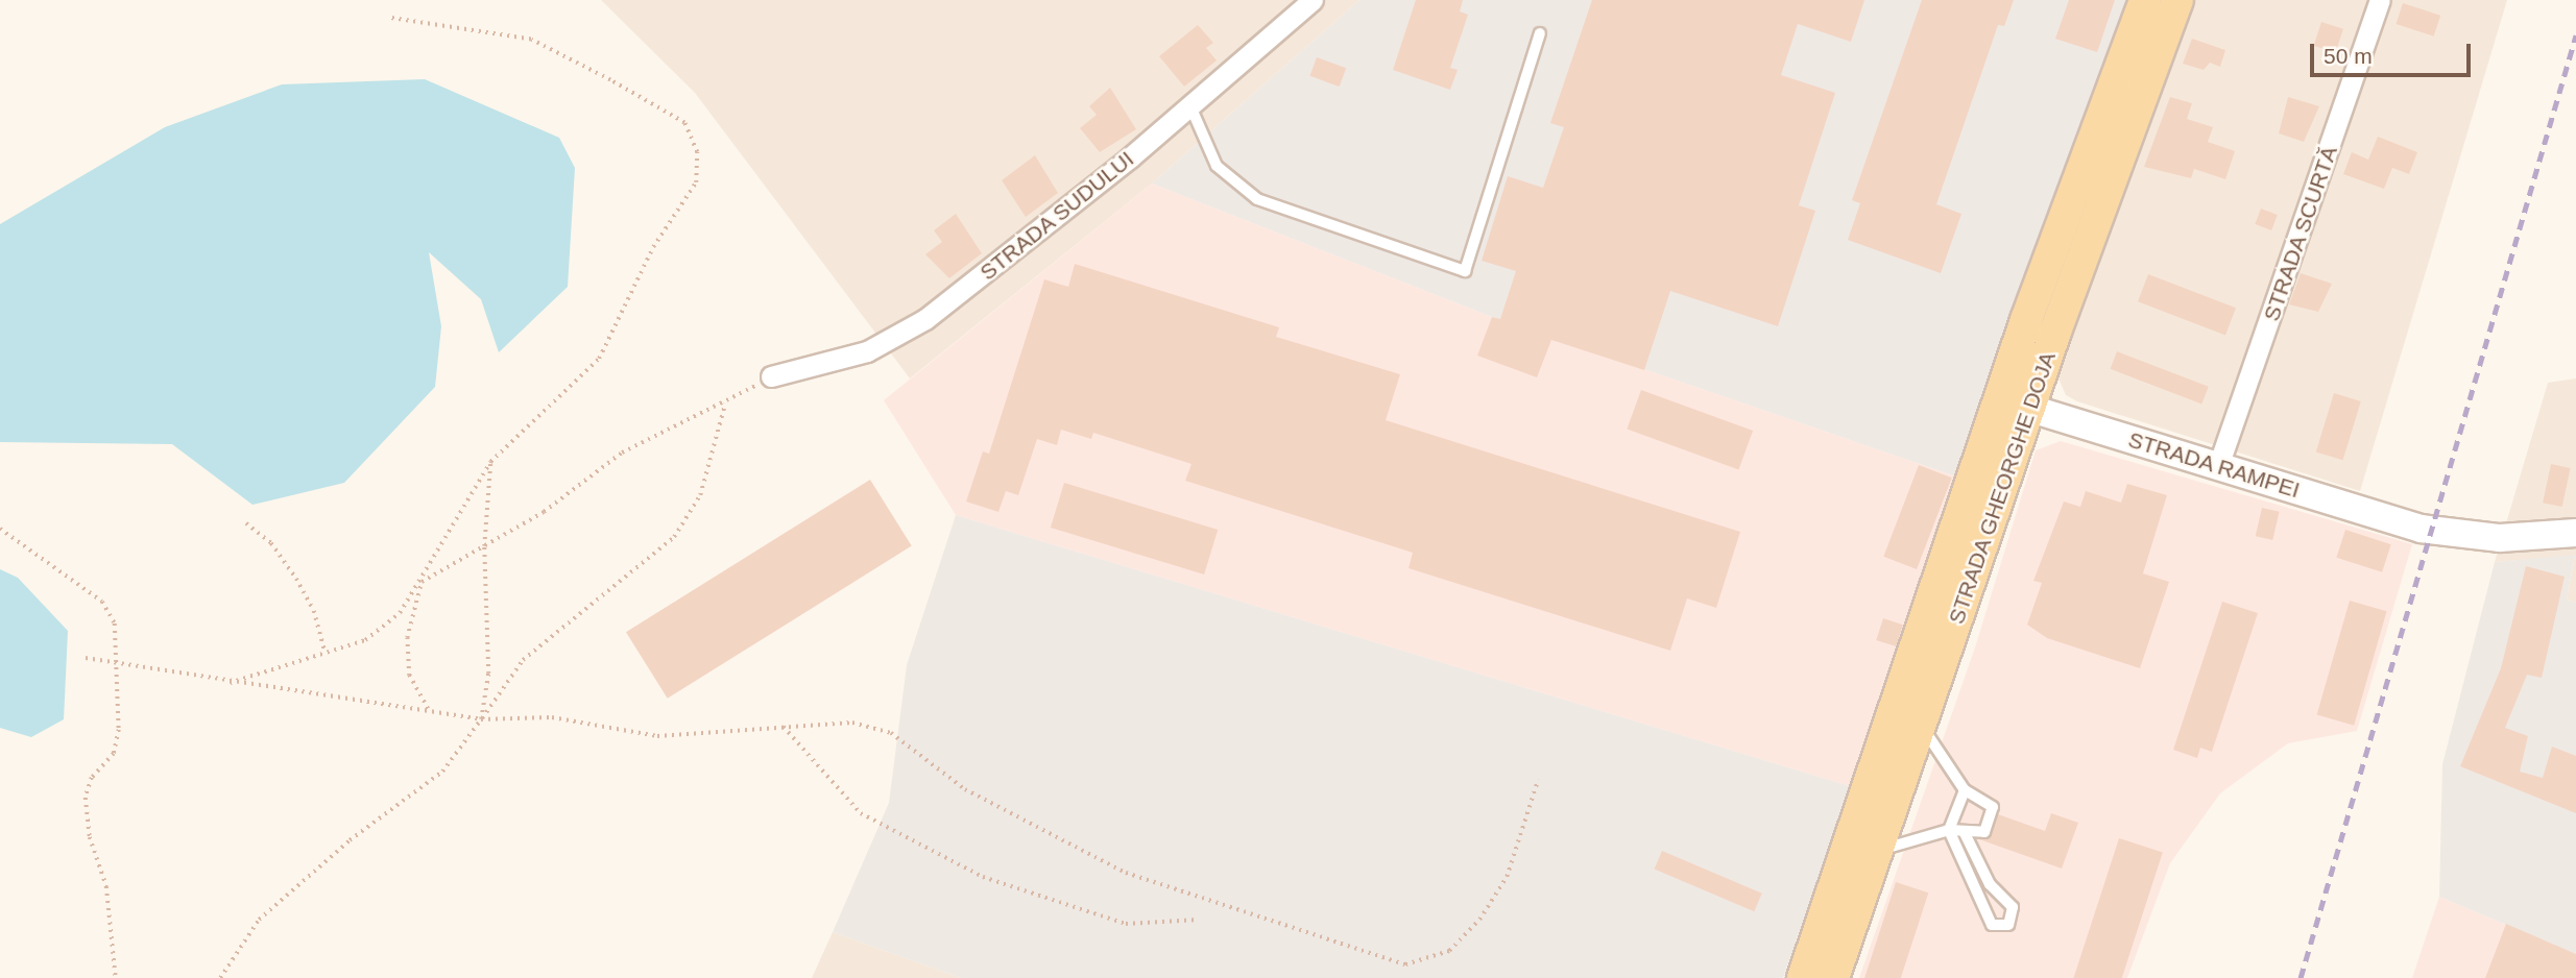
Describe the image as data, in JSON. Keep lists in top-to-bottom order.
{
  "streets": {
    "main road": ["STRADA RAMPEI", "STRADA GHEORGHE DOJA"],
    "street": ["STRADA SUDULUI", "STRADA SCURTĂ"]
  },
  "crossings": [
    ["STRADA SCURTĂ", "STRADA RAMPEI"],
    ["STRADA RAMPEI", "STRADA GHEORGHE DOJA"]
  ],
  "scale_bar": "50 m"
}
